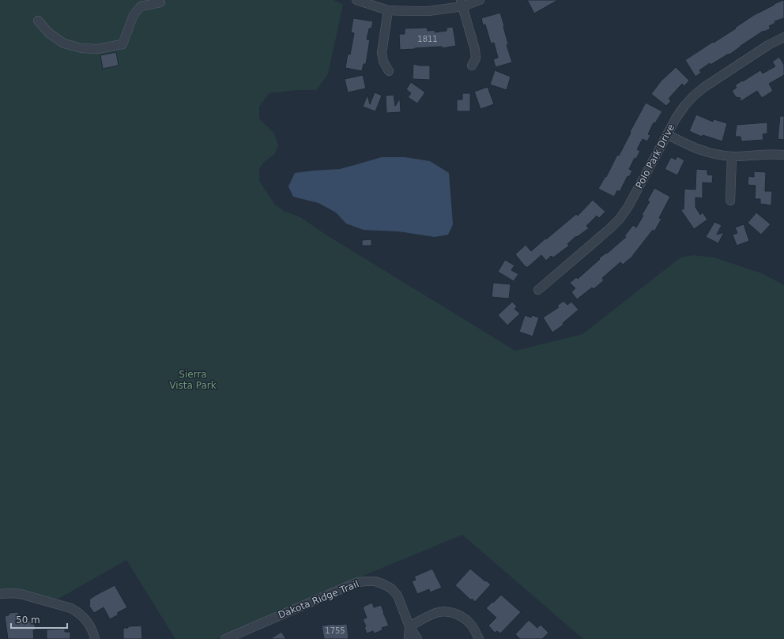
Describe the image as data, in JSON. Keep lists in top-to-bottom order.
{
  "streets": {
    "street": ["Polo Park Drive", "Dakota Ridge Trail"]
  },
  "parks": ["Sierra Vista Park"],
  "house_numbers": ["1811", "1755"],
  "scale_bar": "50 m"
}
